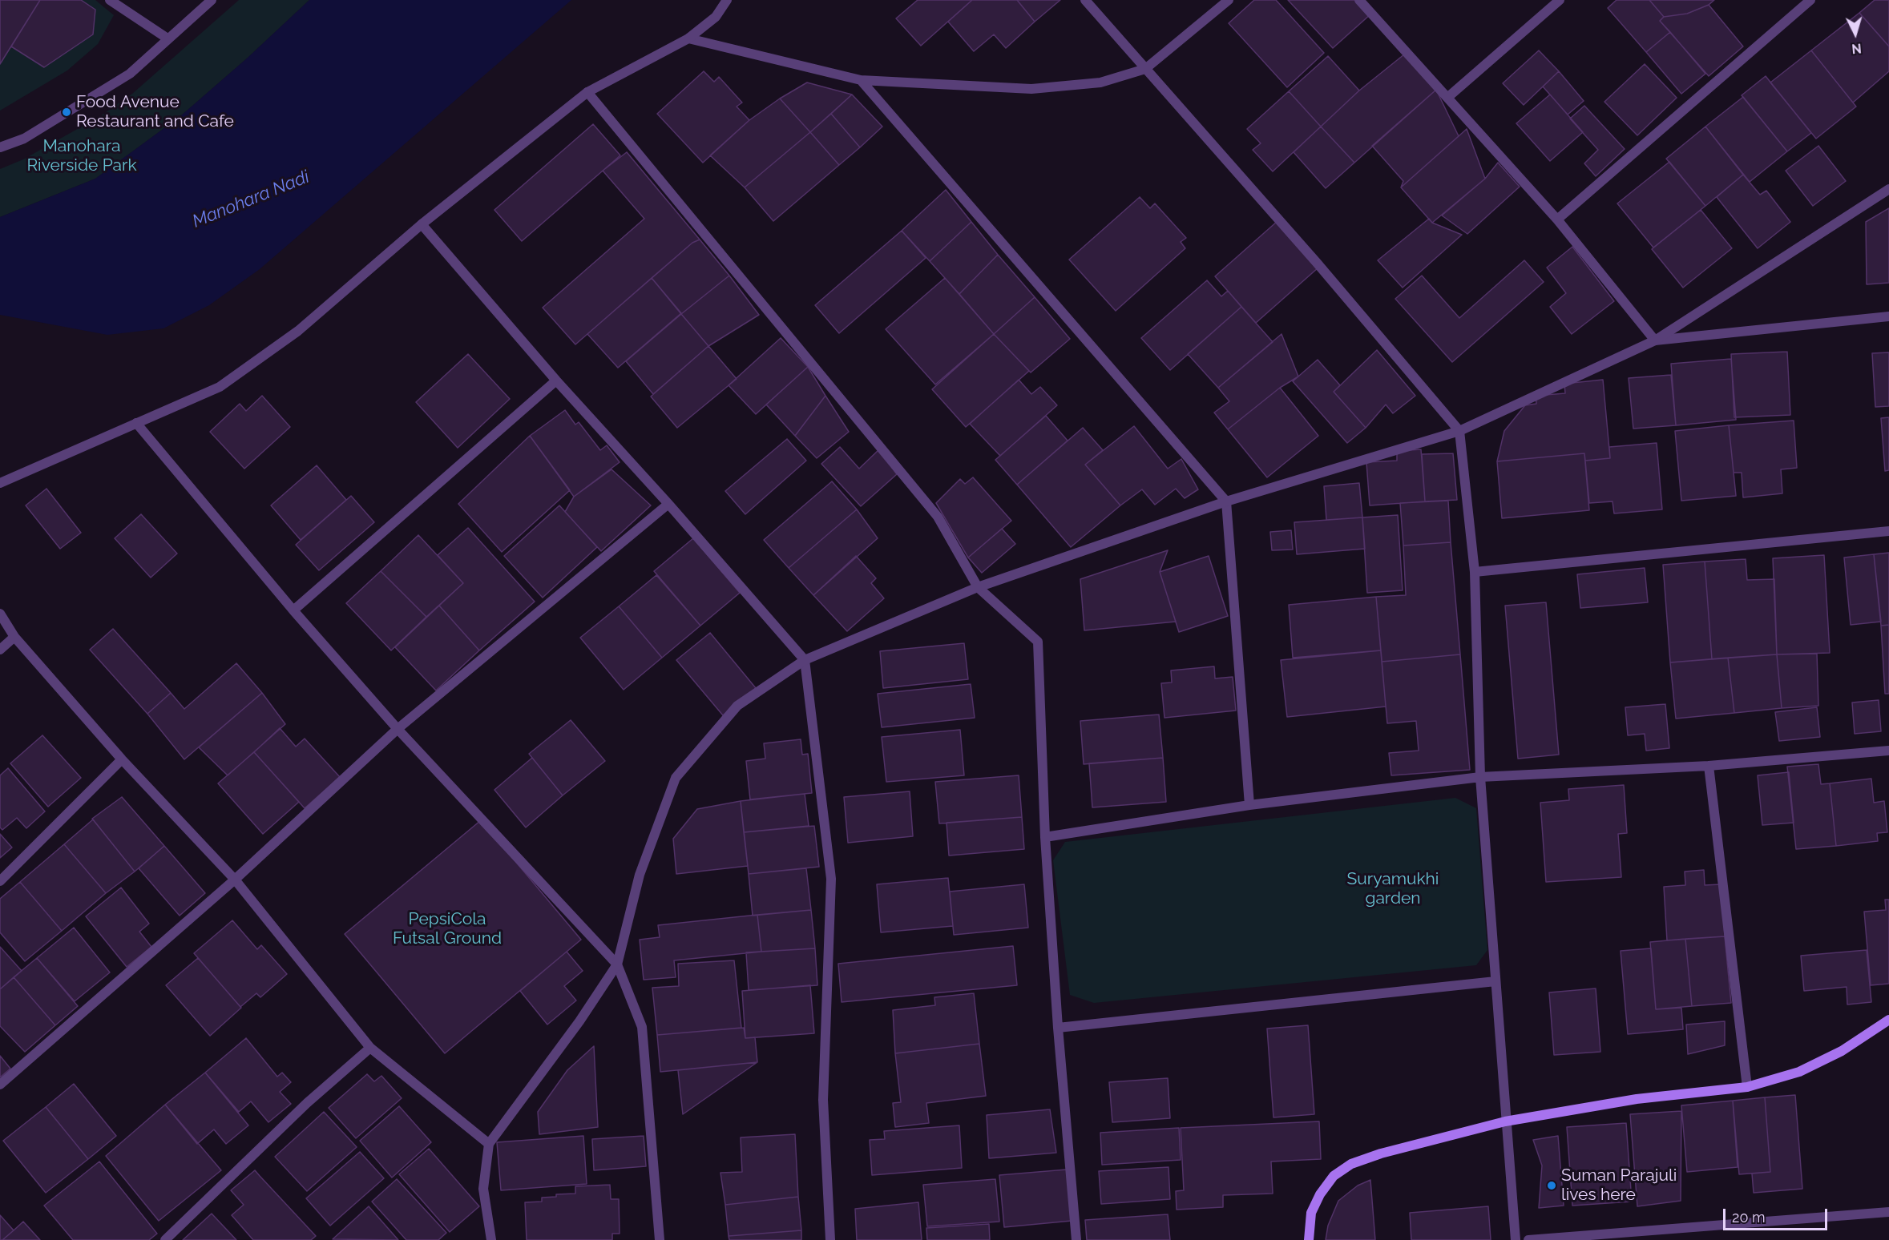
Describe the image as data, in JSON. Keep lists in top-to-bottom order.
{
  "water": ["Manohara Nadi"],
  "parks": ["Manohara Riverside Park", "Suryamukhi garden", "PepsiCola Futsal Ground"],
  "places": ["Food Avenue Restaurant and Cafe", "Suman Parajuli lives here"],
  "scale_bar": "20 m",
  "north": "bottom"
}
